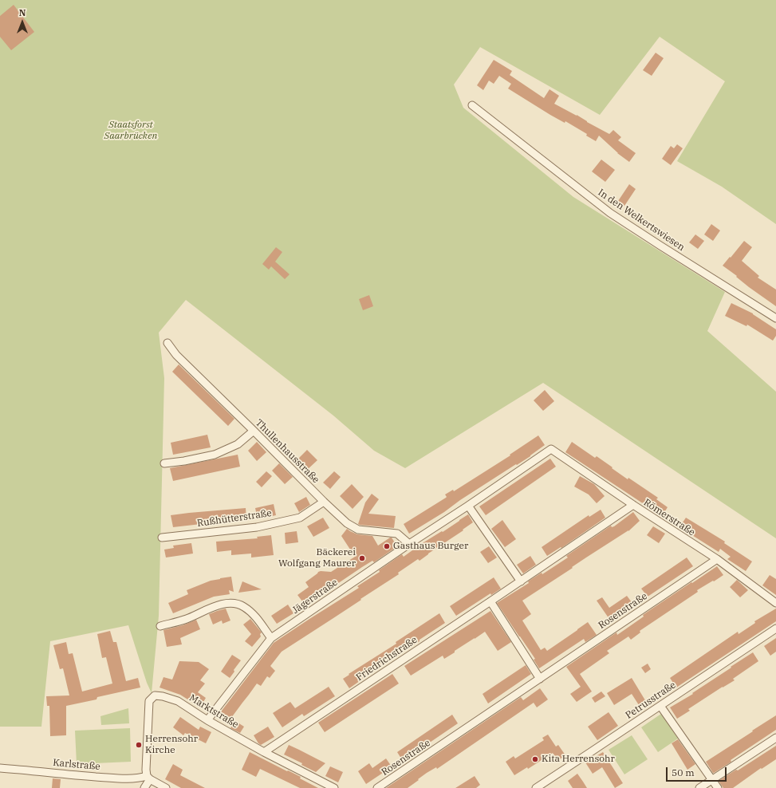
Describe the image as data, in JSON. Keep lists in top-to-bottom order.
{
  "streets": {
    "street": [
      "In den Welkertswiesen",
      "Thullenhausstraße",
      "Römerstraße",
      "Rußhütterstraße",
      "Jägerstraße",
      "Rosenstraße",
      "Friedrichstraße",
      "Petrusstraße",
      "Marktstraße",
      "Karlstraße"
    ]
  },
  "crossings": [
    ["Thullenhausstraße", "Rußhütterstraße"],
    ["Thullenhausstraße", "Jägerstraße"],
    ["Römerstraße", "Jägerstraße"],
    ["Römerstraße", "Rosenstraße"],
    ["Römerstraße", "Friedrichstraße"],
    ["Jägerstraße", "Marktstraße"],
    ["Friedrichstraße", "Marktstraße"],
    ["Marktstraße", "Karlstraße"]
  ],
  "parks": ["Staatsforst Saarbrücken"],
  "places": [
    "Gasthaus Burger",
    "Bäckerei Wolfgang Maurer",
    "Herrensohr Kirche",
    "Kita Herrensohr"
  ],
  "scale_bar": "50 m",
  "north": "top"
}
